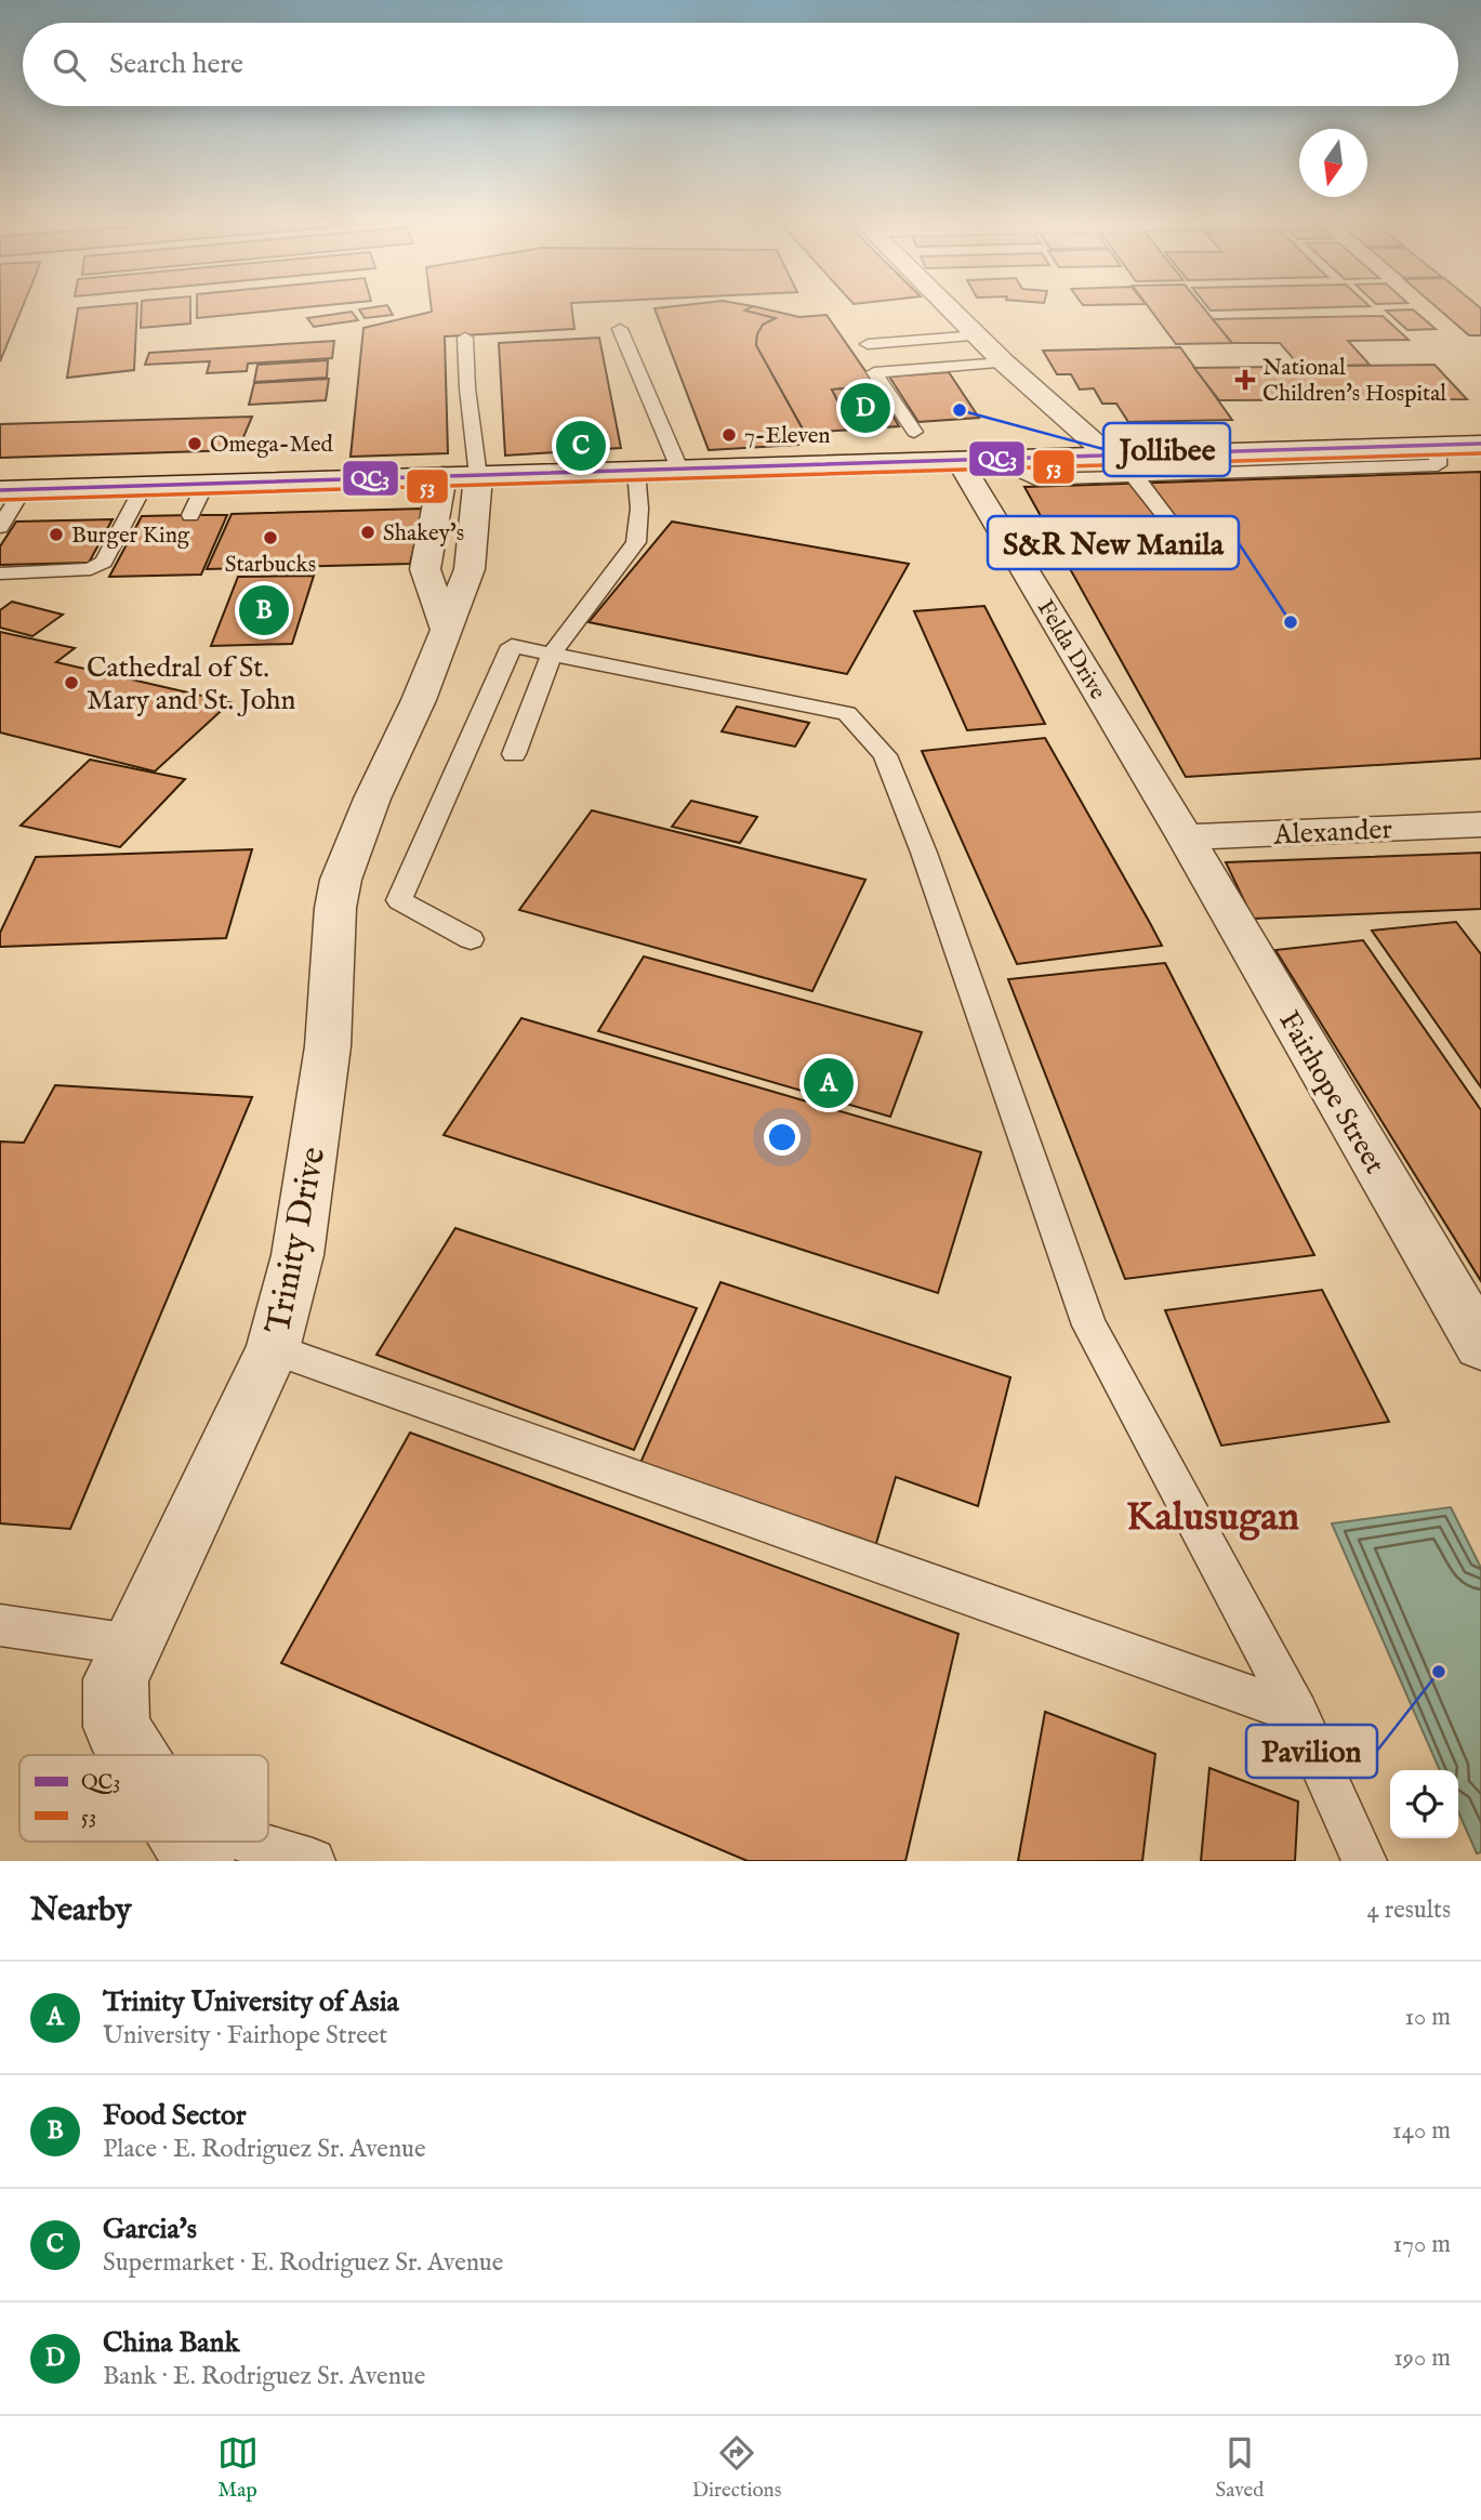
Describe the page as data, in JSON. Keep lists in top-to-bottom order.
{
  "streets": {
    "street": [
      "Felda Drive",
      "Alexander",
      "Fairhope Street",
      "Trinity Drive"
    ]
  },
  "crossings": [
    ["Felda Drive", "Alexander"],
    ["Felda Drive", "Fairhope Street"],
    ["Alexander", "Fairhope Street"]
  ],
  "districts": ["Kalusugan"],
  "places": {
    "health": ["National Children's Hospital"],
    "other": [
      "Jollibee",
      "7-Eleven",
      "Omega-Med",
      "Shakey's",
      "Burger King",
      "Starbucks",
      "S&R New Manila",
      "Cathedral of St. Mary and St. John",
      "Pavilion"
    ]
  },
  "lines": ["transit line QC3", "transit line 53"],
  "legend": ["QC3", "53"],
  "north": "bottom",
  "page": {
    "search": "Search here",
    "pins": [
      "D",
      "C",
      "B",
      "A"
    ],
    "heading": ["Nearby", "4 results"],
    "list": [
      {
        "mark": "A",
        "name": "Trinity University of Asia",
        "note": "University · Fairhope Street",
        "value": "10 m"
      },
      {
        "mark": "B",
        "name": "Food Sector",
        "note": "Place · E. Rodriguez Sr. Avenue",
        "value": "140 m"
      },
      {
        "mark": "C",
        "name": "Garcia's",
        "note": "Supermarket · E. Rodriguez Sr. Avenue",
        "value": "170 m"
      },
      {
        "mark": "D",
        "name": "China Bank",
        "note": "Bank · E. Rodriguez Sr. Avenue",
        "value": "190 m"
      }
    ],
    "nav": ["Map", "Directions", "Saved"]
  }
}
